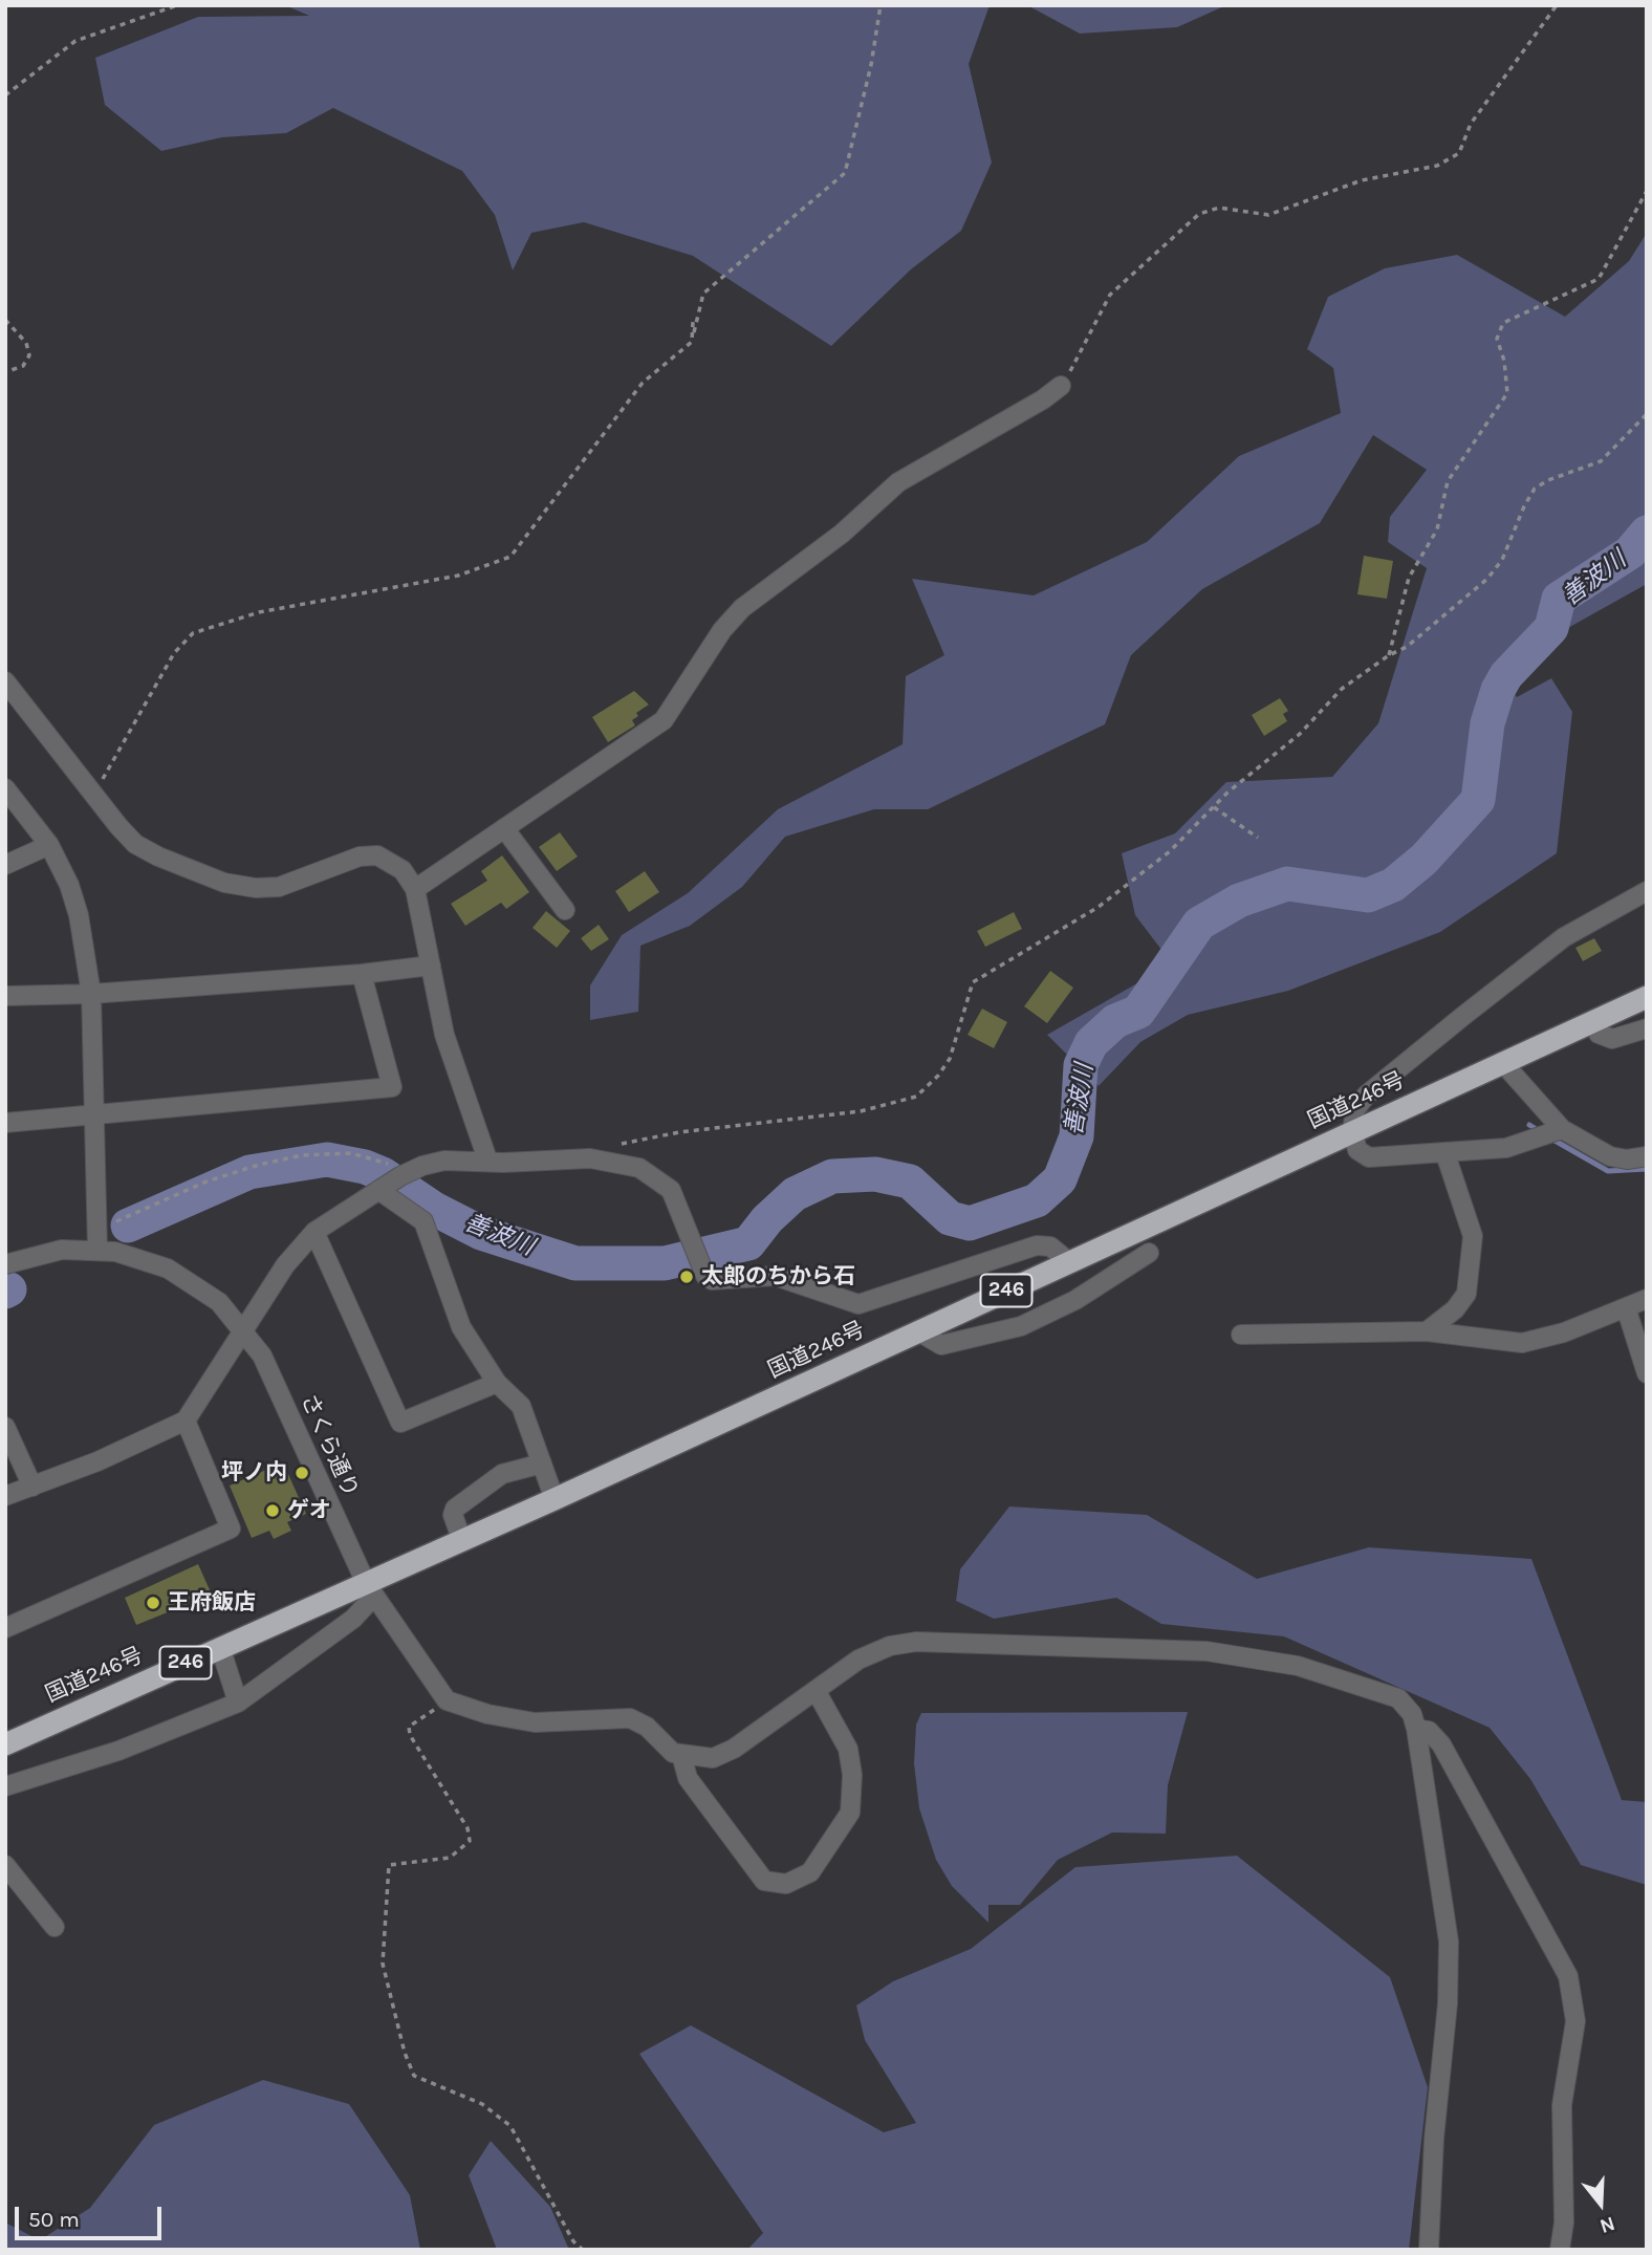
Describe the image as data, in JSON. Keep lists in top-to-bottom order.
{
  "streets": {
    "highway": ["国道246号", "246"],
    "street": ["さくら通り"]
  },
  "crossings": [
    ["国道246号", "さくら通り"]
  ],
  "water": ["善波川"],
  "places": [
    "太郎のちから石",
    "坪ノ内",
    "ゲオ",
    "王府飯店"
  ],
  "scale_bar": "50 m",
  "north": "bottom"
}
